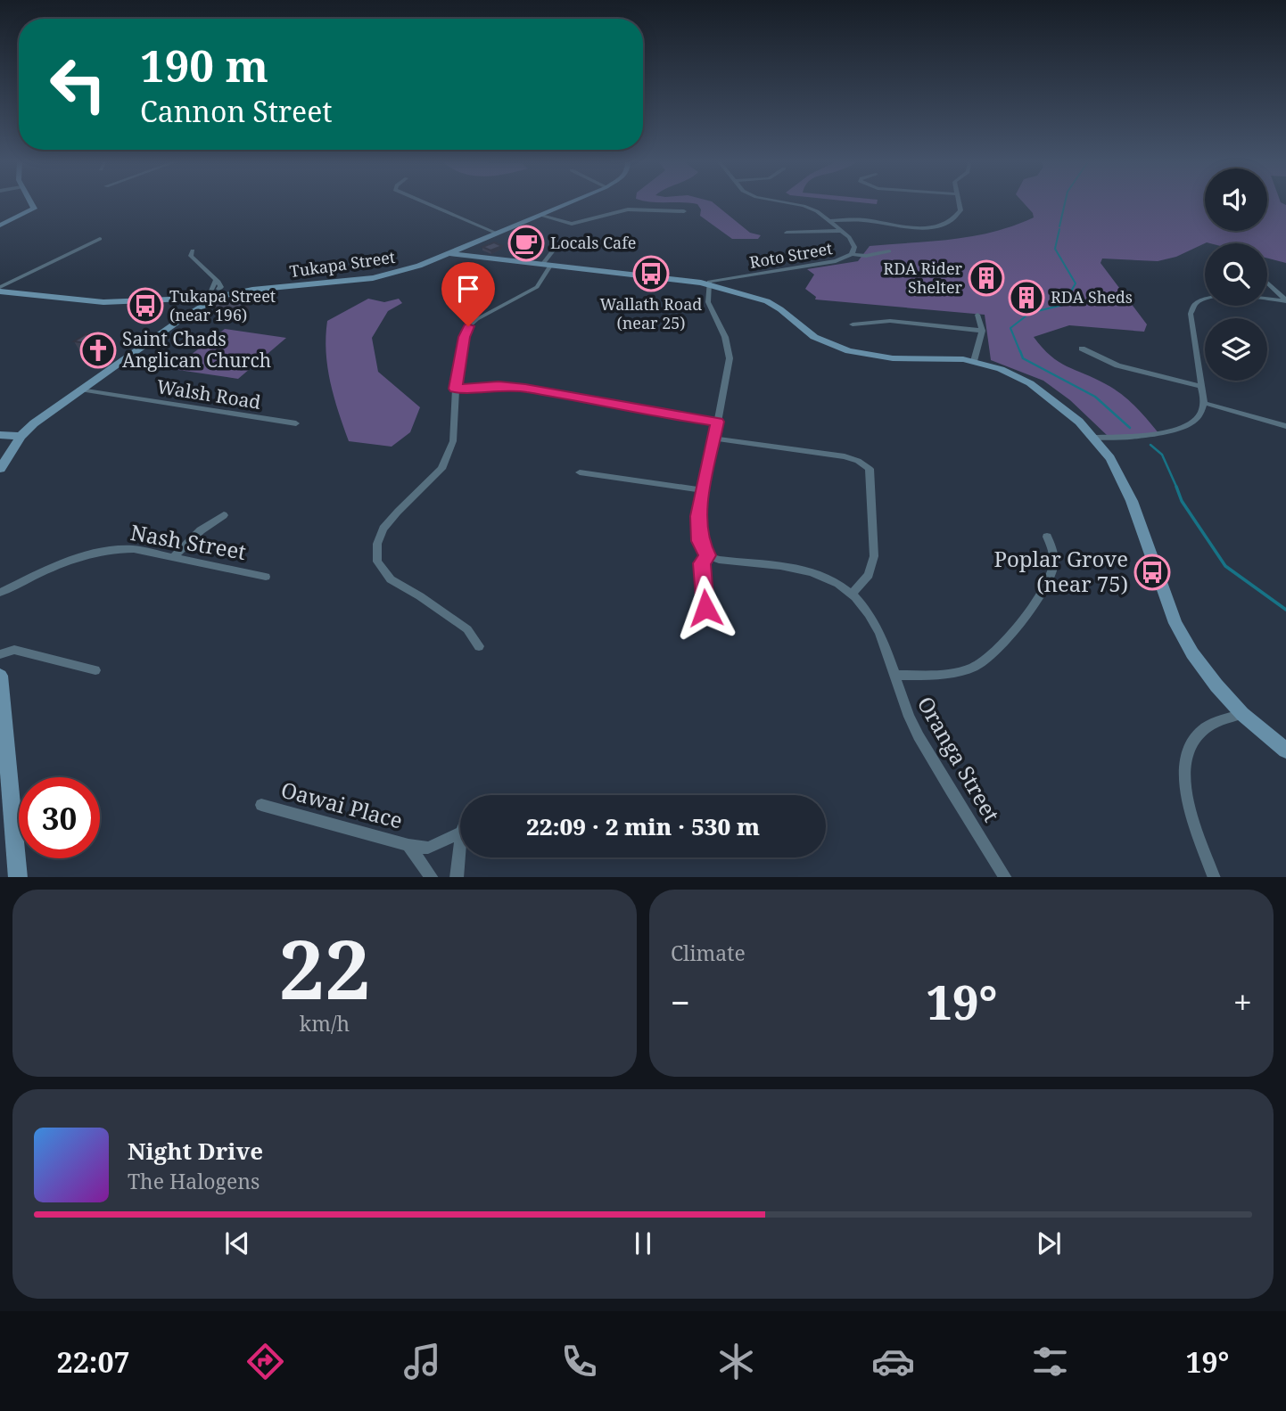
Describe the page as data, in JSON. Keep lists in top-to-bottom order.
{
  "streets": {
    "street": [
      "Roto Street",
      "Tukapa Street",
      "Walsh Road",
      "Nash Street",
      "Oranga Street",
      "Oawai Place"
    ]
  },
  "places": {
    "cafe": ["Locals Cafe"],
    "bus stop": ["Wallath Road (near 25)", "Tukapa Street (near 196)", "Poplar Grove (near 75)"],
    "building": ["RDA Rider Shelter", "RDA Sheds"],
    "church": ["Saint Chads Anglican Church"]
  },
  "page": {
    "turn": ["190 m", "Cannon Street"],
    "limit": "30",
    "trip": "22:09 · 2 min · 530 m",
    "tile": [
      ["22", "km/h"],
      "Climate"
    ],
    "heat": ["−", "19°", "+"],
    "song": ["Night Drive", "The Halogens"],
    "tabs": ["22:07", "19°"]
  }
}
